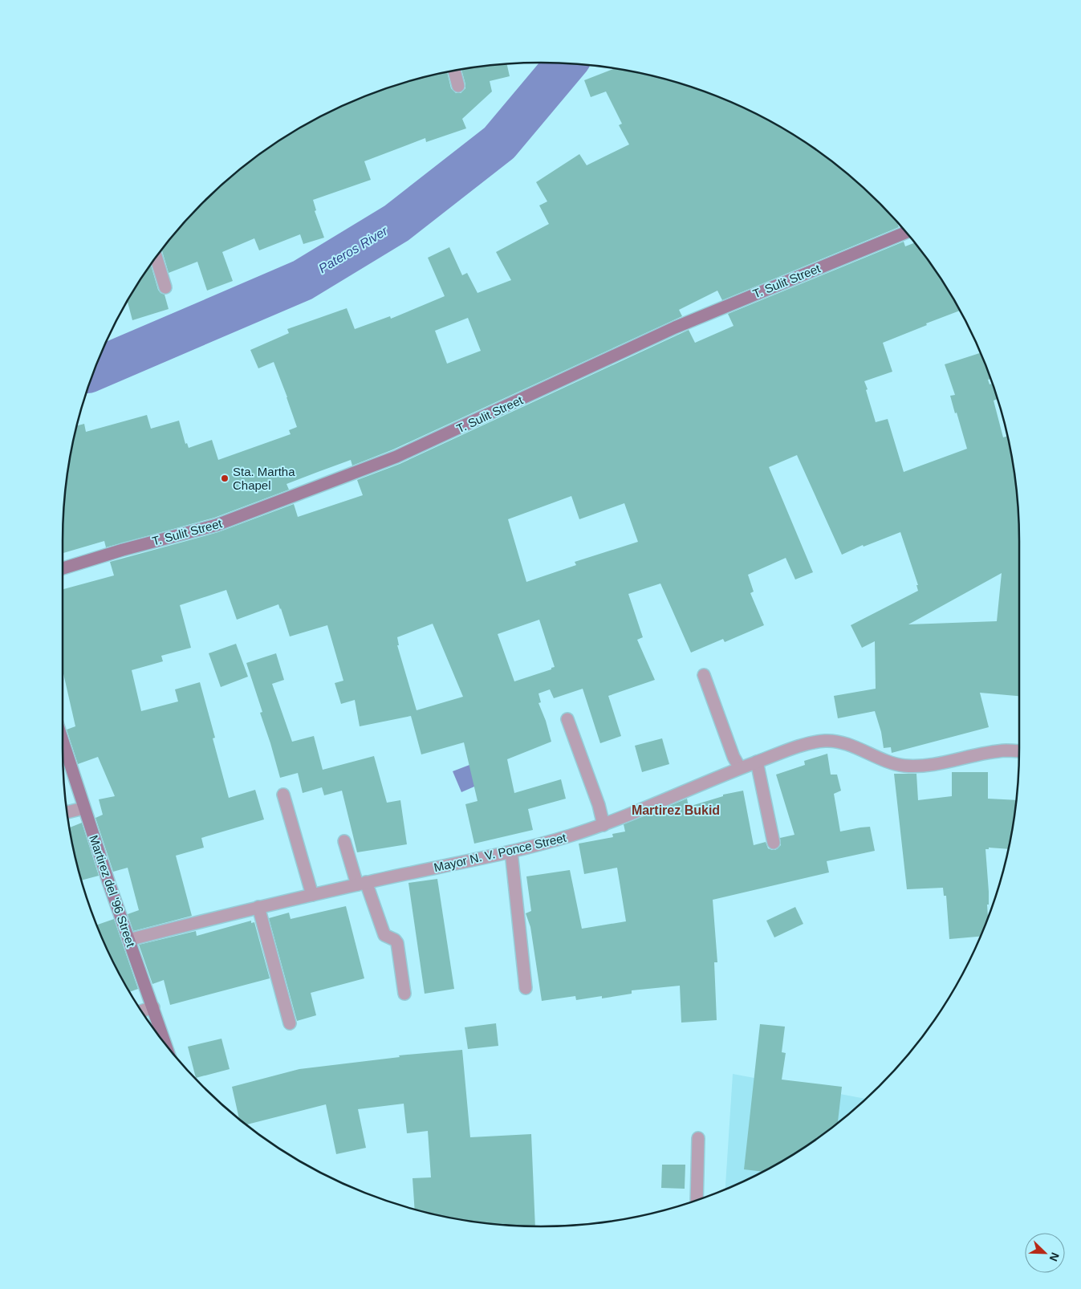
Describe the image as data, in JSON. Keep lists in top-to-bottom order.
{
  "streets": {
    "street": ["T. Sulit Street", "Mayor N. V. Ponce Street", "Martirez del '96 Street"]
  },
  "crossings": [
    ["Mayor N. V. Ponce Street", "Martirez del '96 Street"]
  ],
  "districts": ["Martirez Bukid"],
  "water": ["Pateros River"],
  "places": ["Sta. Martha Chapel"],
  "north": "bottom right"
}
